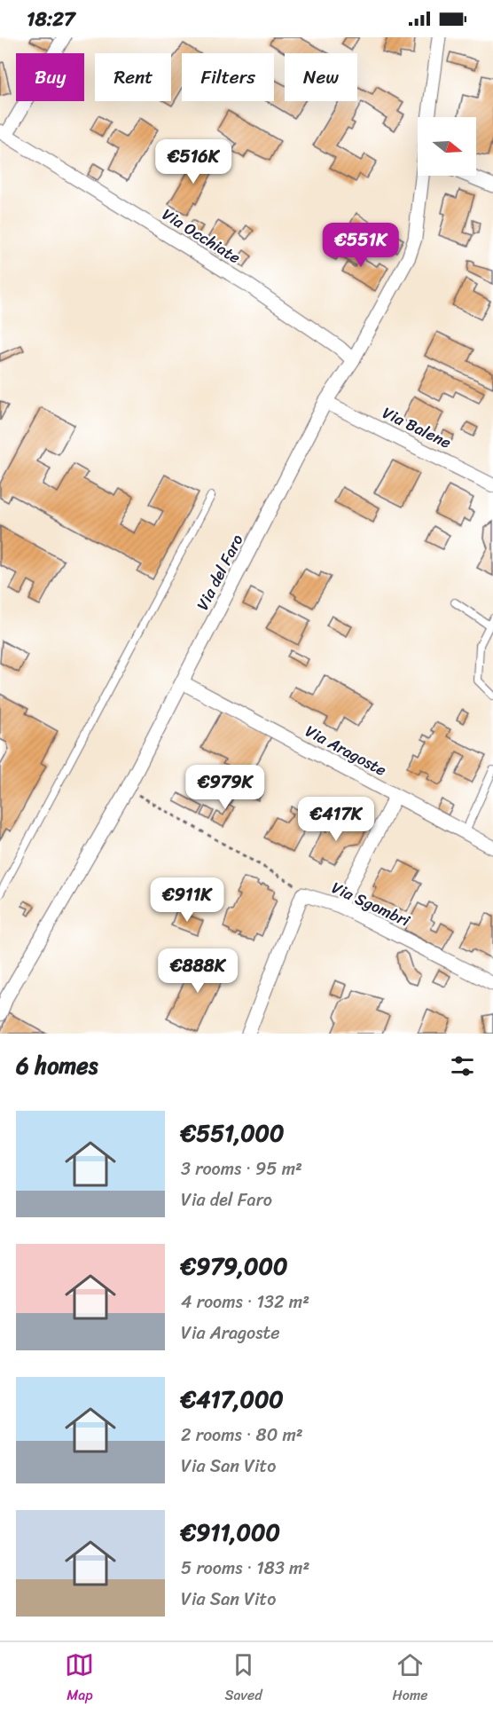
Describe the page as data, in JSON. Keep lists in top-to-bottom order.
{
  "streets": {
    "street": [
      "Via Occhiate",
      "Via Balene",
      "Via del Faro",
      "Via Aragoste",
      "Via Sgombri"
    ]
  },
  "crossings": [
    ["Via Occhiate", "Via del Faro"],
    ["Via Balene", "Via del Faro"],
    ["Via del Faro", "Via Aragoste"]
  ],
  "north": "right",
  "page": {
    "status": "18:27",
    "chip": [
      "Buy",
      "Rent",
      "Filters",
      "New"
    ],
    "price": [
      "€516K",
      "€551K",
      "€979K",
      "€417K",
      "€911K",
      "€888K"
    ],
    "heading": "6 homes",
    "list": [
      {
        "name": "€551,000",
        "note": "3 rooms · 95 m² · Via del Faro"
      },
      {
        "name": "€979,000",
        "note": "4 rooms · 132 m² · Via Aragoste"
      },
      {
        "name": "€417,000",
        "note": "2 rooms · 80 m² · Via San Vito"
      },
      {
        "name": "€911,000",
        "note": "5 rooms · 183 m² · Via San Vito"
      }
    ],
    "tabs": ["Map", "Saved", "Home"]
  }
}
